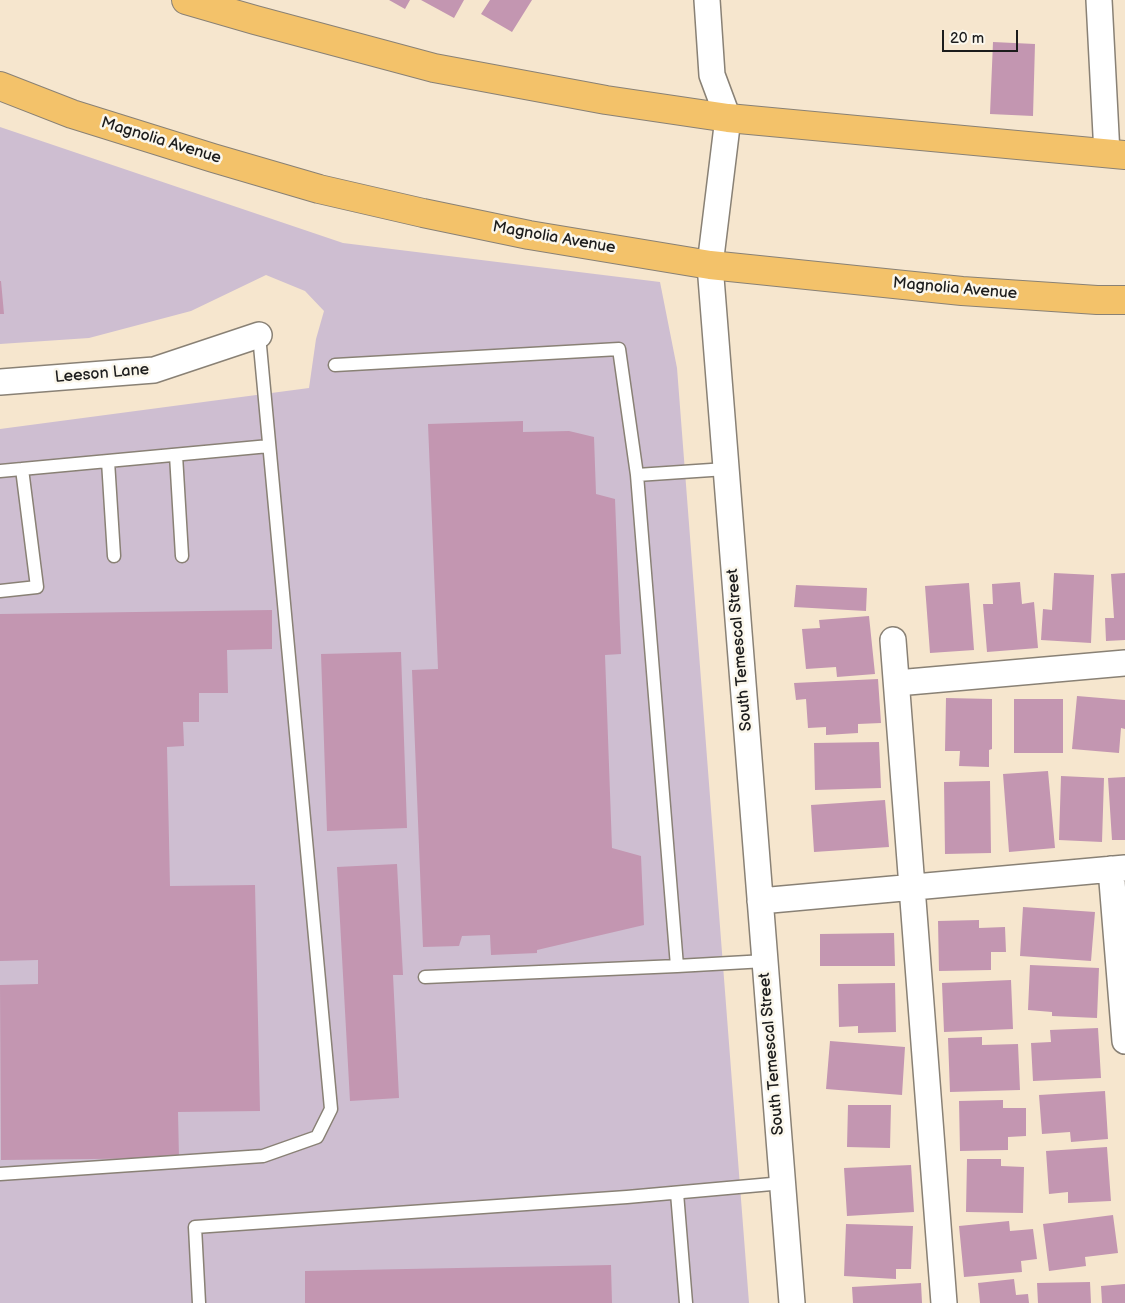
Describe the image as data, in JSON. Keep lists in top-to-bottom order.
{
  "streets": {
    "main road": ["Magnolia Avenue"],
    "street": ["Leeson Lane", "South Temescal Street"]
  },
  "crossings": [
    ["Magnolia Avenue", "South Temescal Street"]
  ],
  "scale_bar": "20 m"
}
